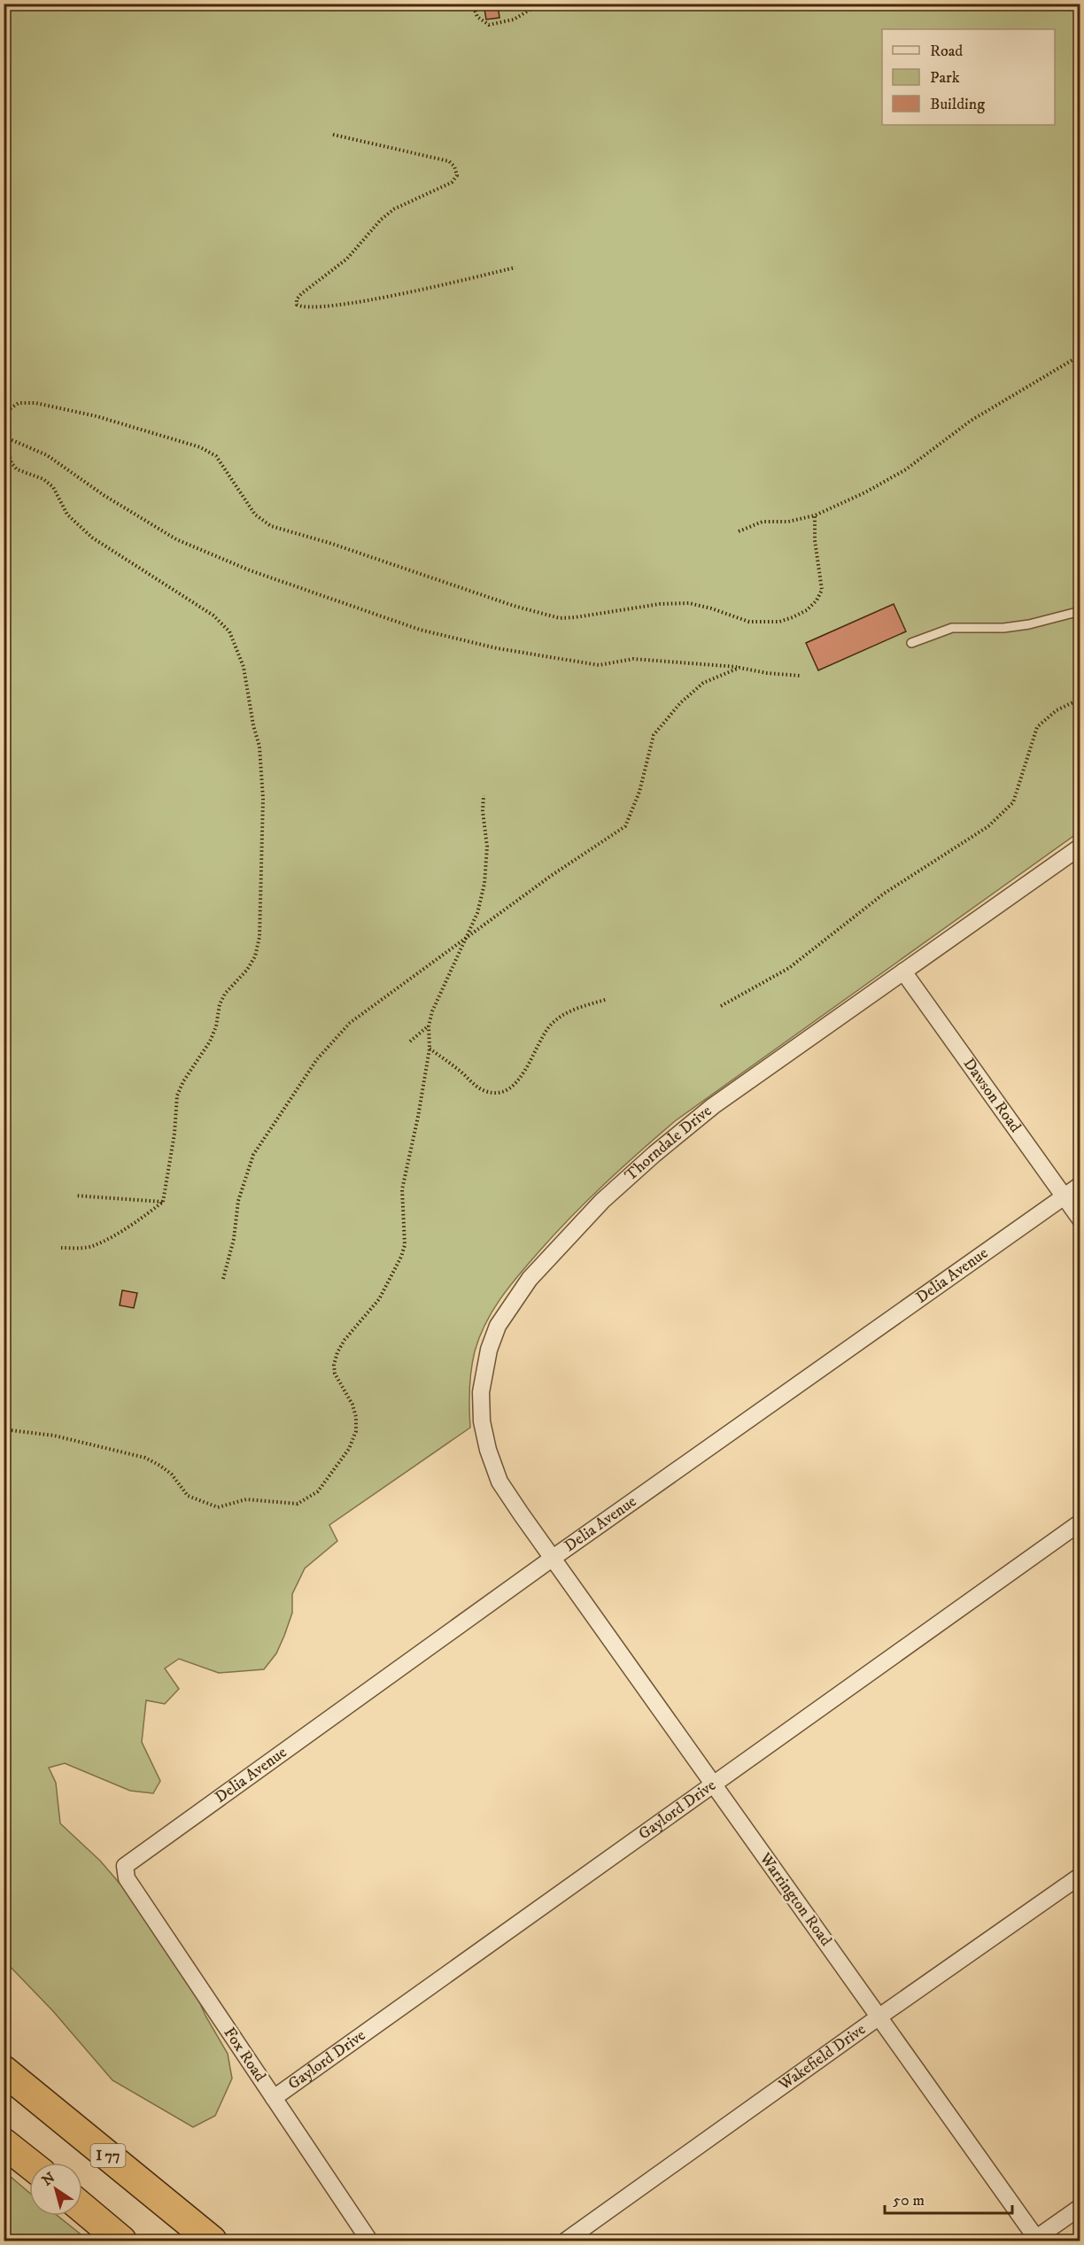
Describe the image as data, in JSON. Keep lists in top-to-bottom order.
{
  "streets": {
    "highway": ["I 77"],
    "street": [
      "Dawson Road",
      "Thorndale Drive",
      "Delia Avenue",
      "Gaylord Drive",
      "Warrington Road",
      "Fox Road",
      "Wakefield Drive"
    ]
  },
  "crossings": [
    ["Dawson Road", "Thorndale Drive"],
    ["Dawson Road", "Delia Avenue"],
    ["Thorndale Drive", "Delia Avenue"],
    ["Thorndale Drive", "Warrington Road"],
    ["Delia Avenue", "Warrington Road"],
    ["Delia Avenue", "Fox Road"],
    ["Gaylord Drive", "Warrington Road"],
    ["Gaylord Drive", "Fox Road"],
    ["Warrington Road", "Wakefield Drive"]
  ],
  "legend": ["Road", "Park", "Building"],
  "scale_bar": "50 m",
  "north": "top left"
}
